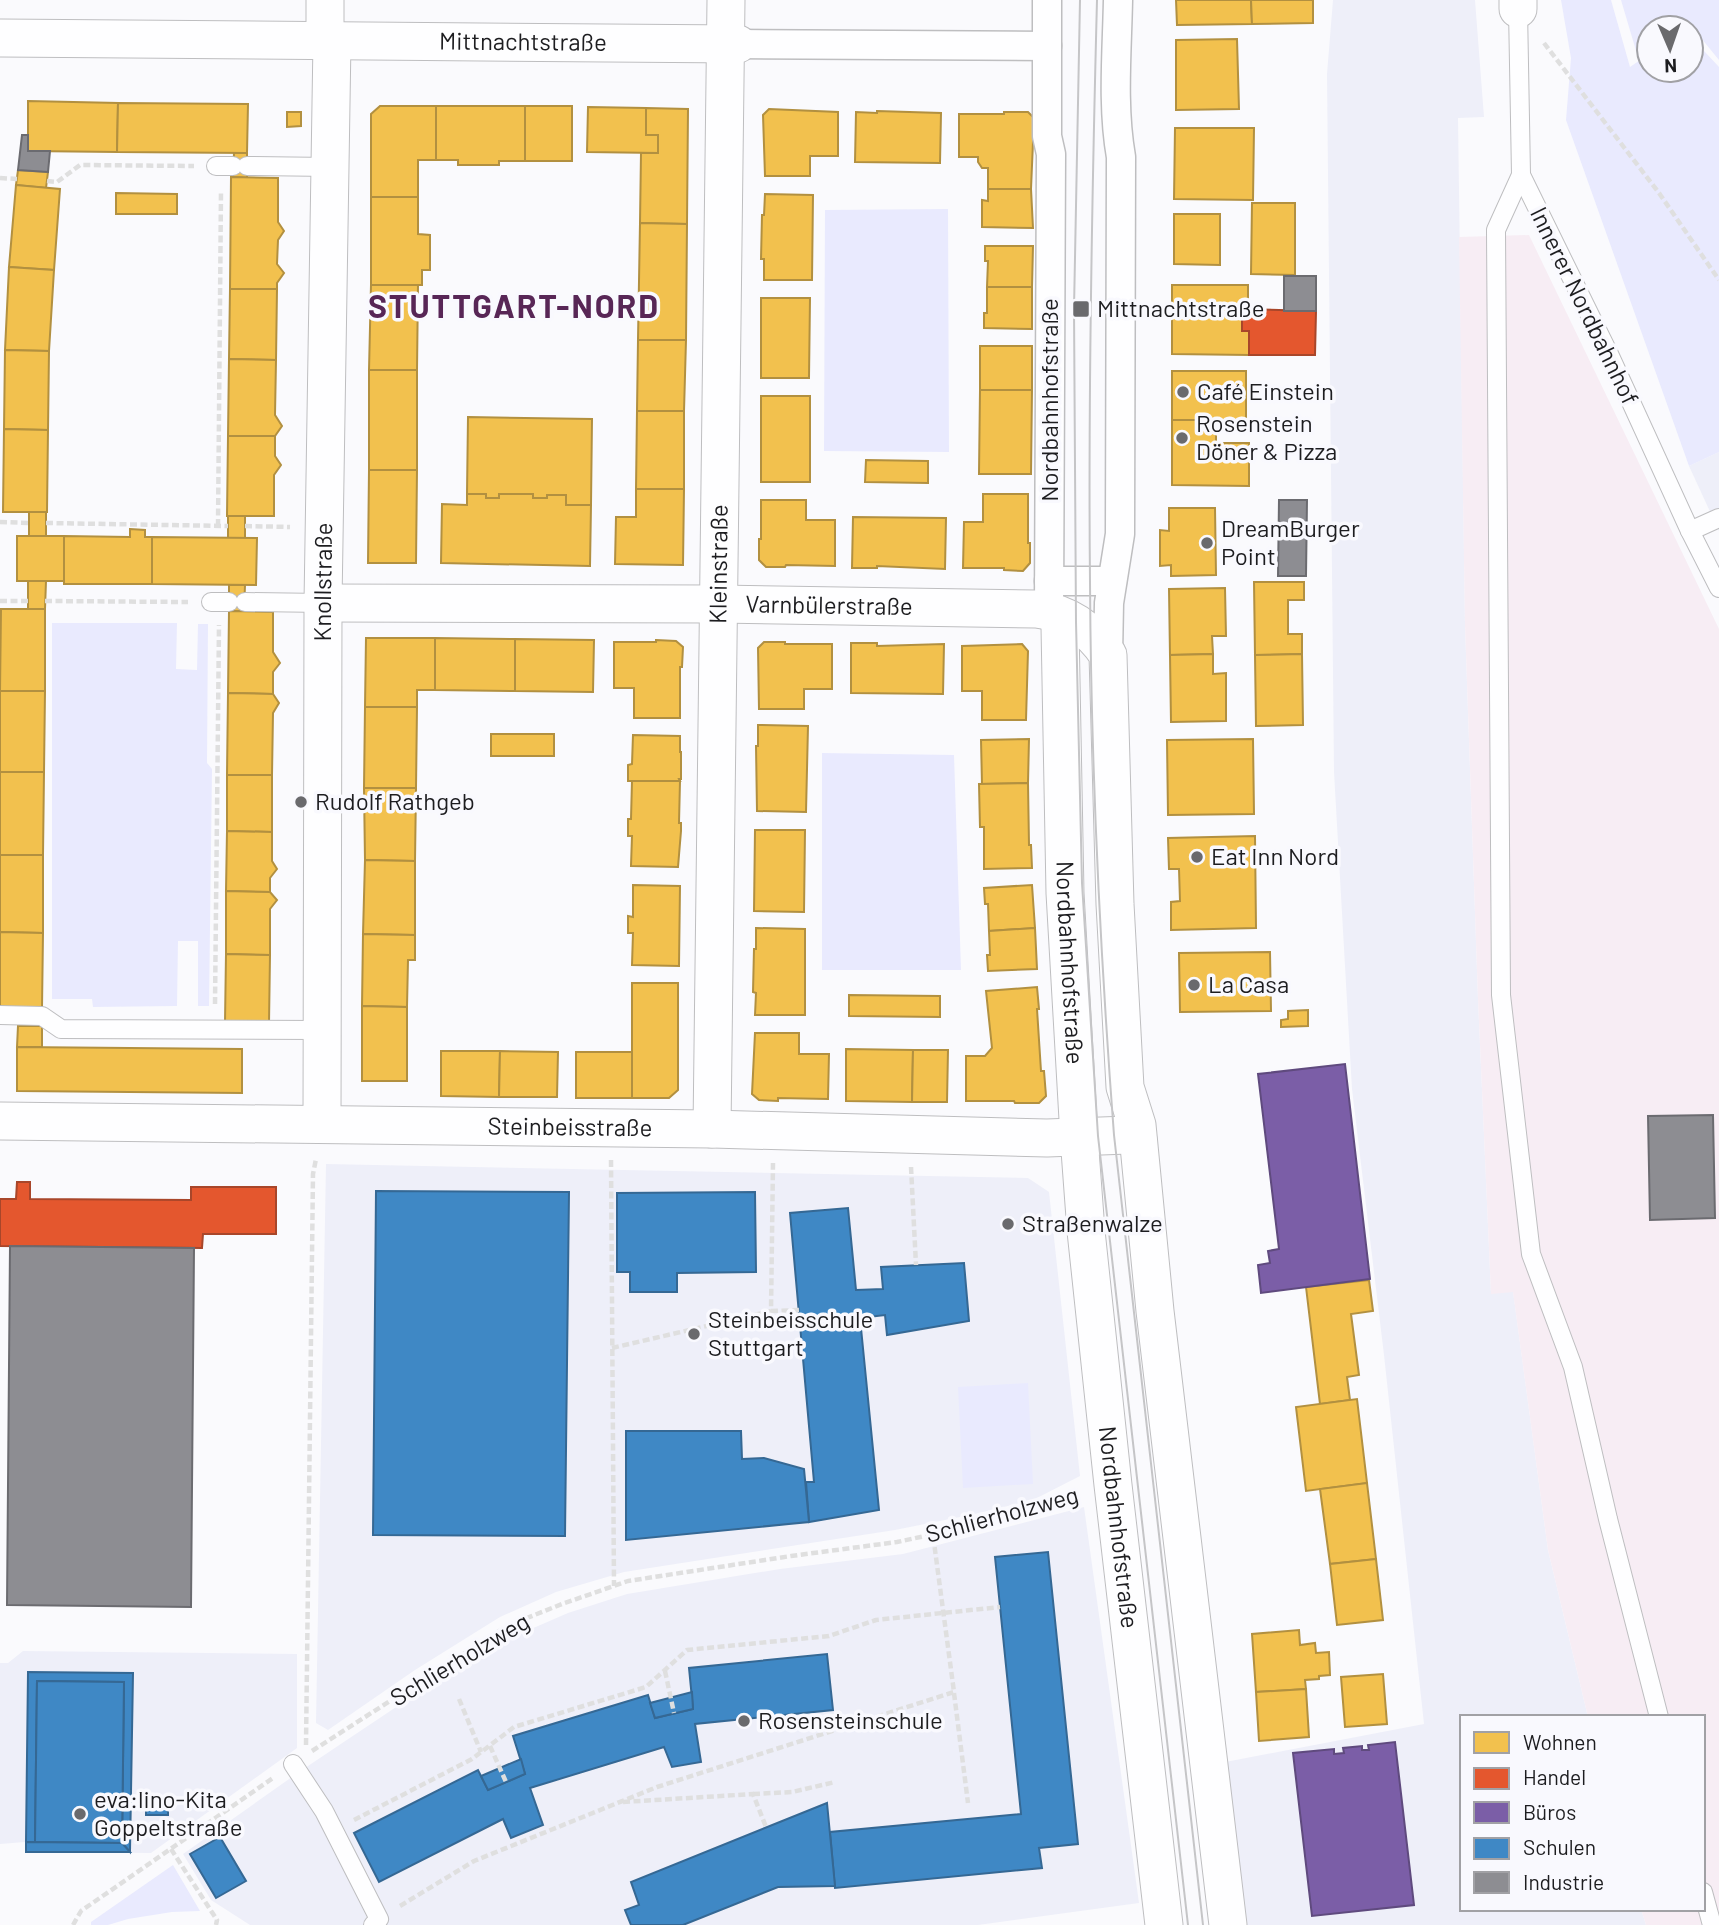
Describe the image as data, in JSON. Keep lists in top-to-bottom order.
{
  "streets": {
    "street": [
      "Mittnachtstraße",
      "Nordbahnhofstraße",
      "Kleinstraße",
      "Knollstraße",
      "Varnbülerstraße",
      "Steinbeisstraße"
    ],
    "lane": ["Innerer Nordbahnhof"],
    "path": ["Schlierholzweg"]
  },
  "crossings": [
    ["Mittnachtstraße", "Nordbahnhofstraße"],
    ["Mittnachtstraße", "Kleinstraße"],
    ["Mittnachtstraße", "Knollstraße"],
    ["Nordbahnhofstraße", "Varnbülerstraße"],
    ["Nordbahnhofstraße", "Steinbeisstraße"],
    ["Nordbahnhofstraße", "Schlierholzweg"],
    ["Kleinstraße", "Varnbülerstraße"],
    ["Kleinstraße", "Steinbeisstraße"],
    ["Knollstraße", "Varnbülerstraße"],
    ["Knollstraße", "Steinbeisstraße"]
  ],
  "districts": ["STUTTGART-NORD"],
  "places": {
    "transit": ["Mittnachtstraße"],
    "other": [
      "Café Einstein",
      "Rosenstein Döner & Pizza",
      "DreamBurger Point",
      "Rudolf Rathgeb",
      "Eat Inn Nord",
      "La Casa",
      "Straßenwalze",
      "Steinbeisschule Stuttgart",
      "Rosensteinschule",
      "eva:lino-Kita Goppeltstraße"
    ]
  },
  "legend": [
    "Wohnen",
    "Handel",
    "Büros",
    "Schulen",
    "Industrie"
  ],
  "north": "bottom"
}
